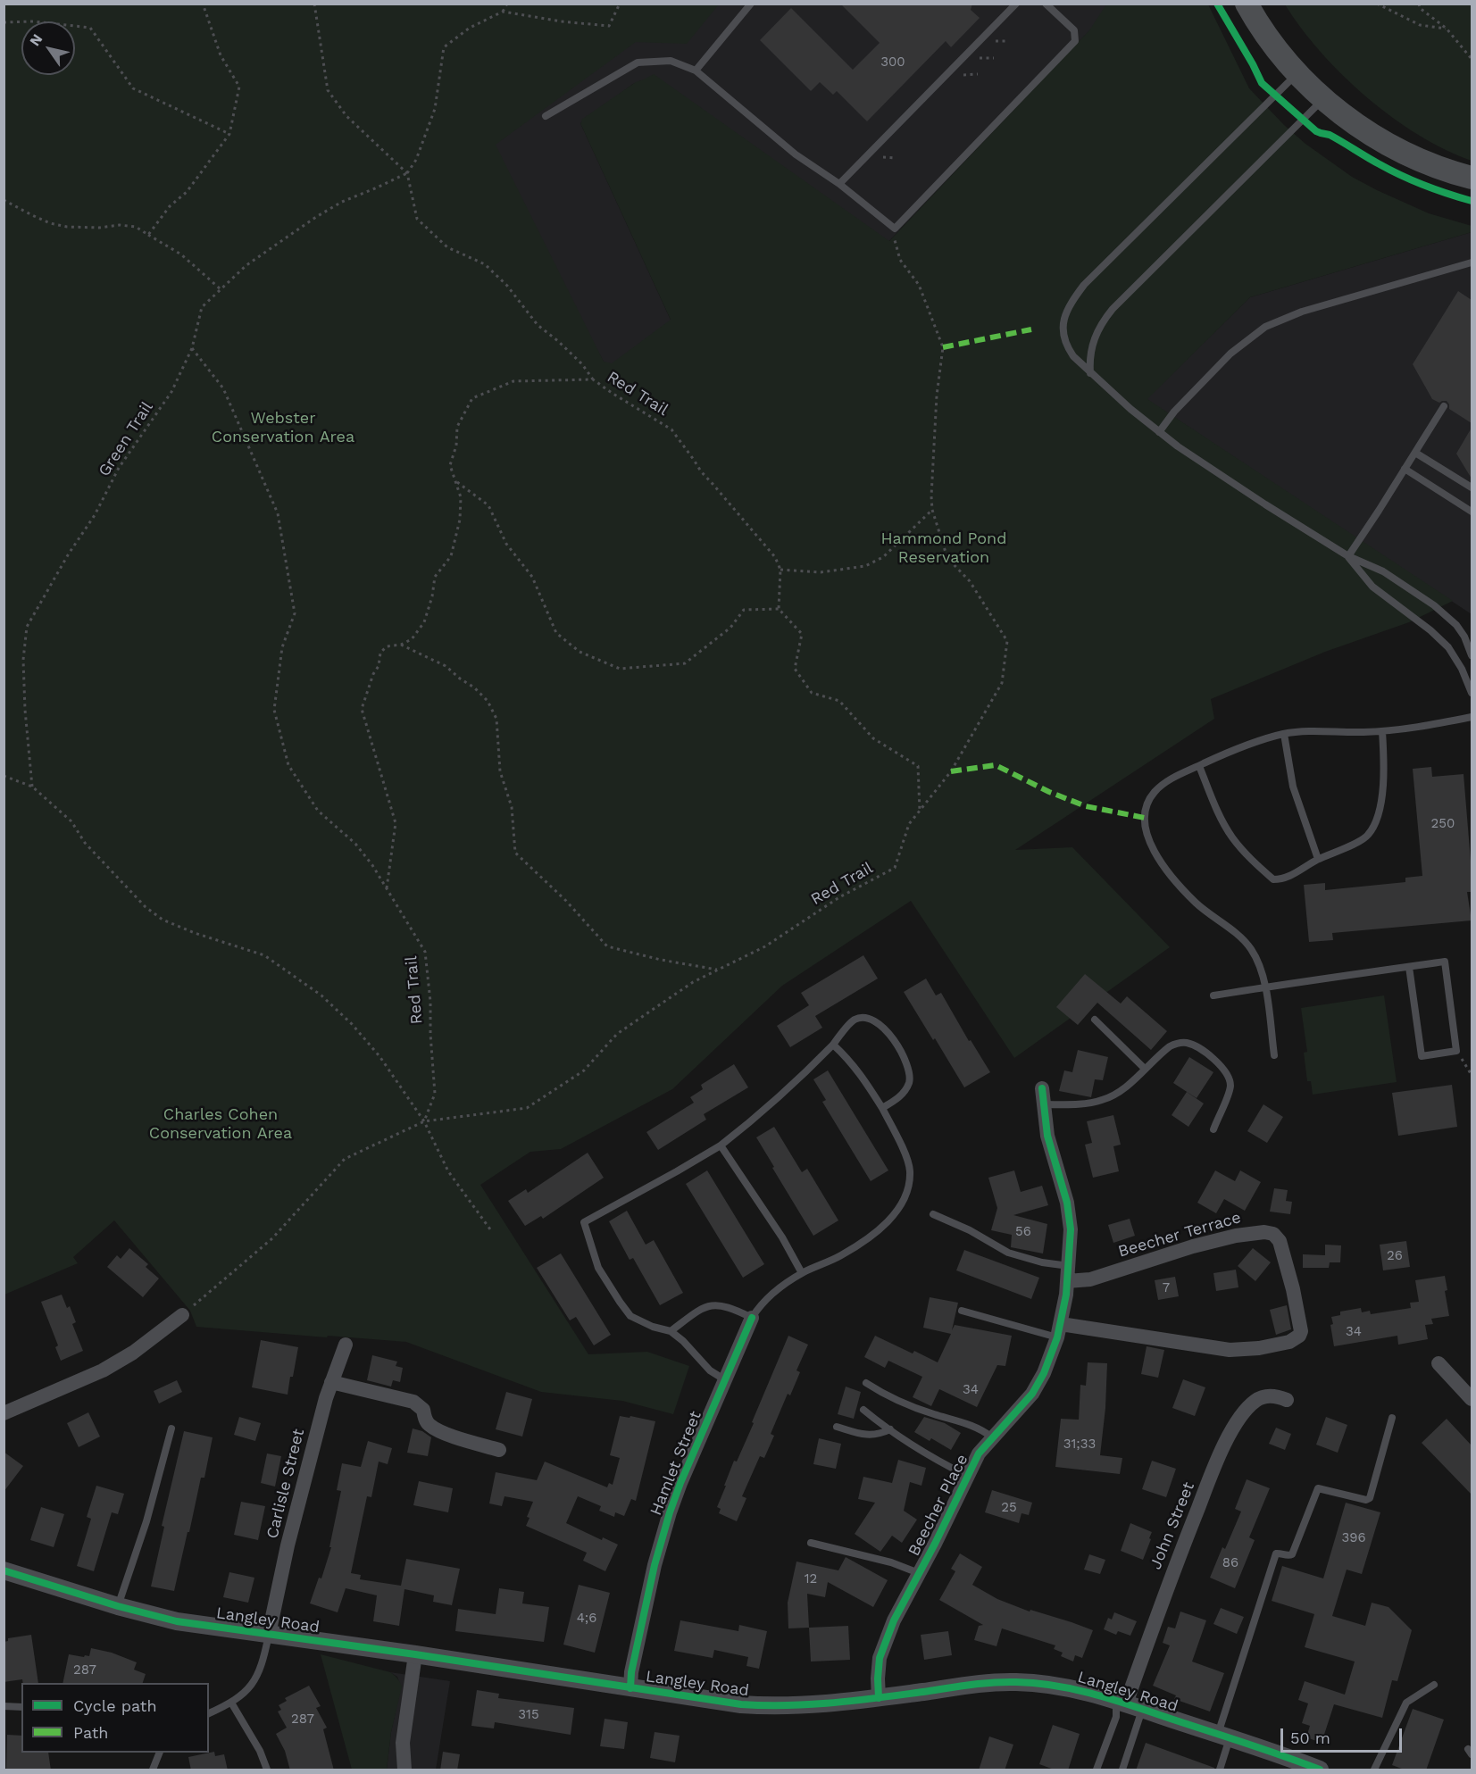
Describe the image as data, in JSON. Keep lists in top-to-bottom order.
{
  "streets": {
    "street": [
      "Beecher Terrace",
      "Hamlet Street",
      "Carlisle Street",
      "Beecher Place",
      "John Street",
      "Langley Road"
    ],
    "path": ["Red Trail", "Green Trail"]
  },
  "crossings": [
    ["Beecher Terrace", "Beecher Place"],
    ["Hamlet Street", "Langley Road"],
    ["Carlisle Street", "Langley Road"],
    ["Beecher Place", "Langley Road"],
    ["John Street", "Langley Road"]
  ],
  "parks": ["Webster Conservation Area", "Hammond Pond Reservation", "Charles Cohen Conservation Area"],
  "house_numbers": [
    "300",
    "250",
    "56",
    "26",
    "7",
    "34",
    "34",
    "31;33",
    "25",
    "396",
    "86",
    "12",
    "4;6",
    "287",
    "315",
    "287"
  ],
  "legend": ["Cycle path", "Path"],
  "scale_bar": "50 m",
  "north": "top left"
}
